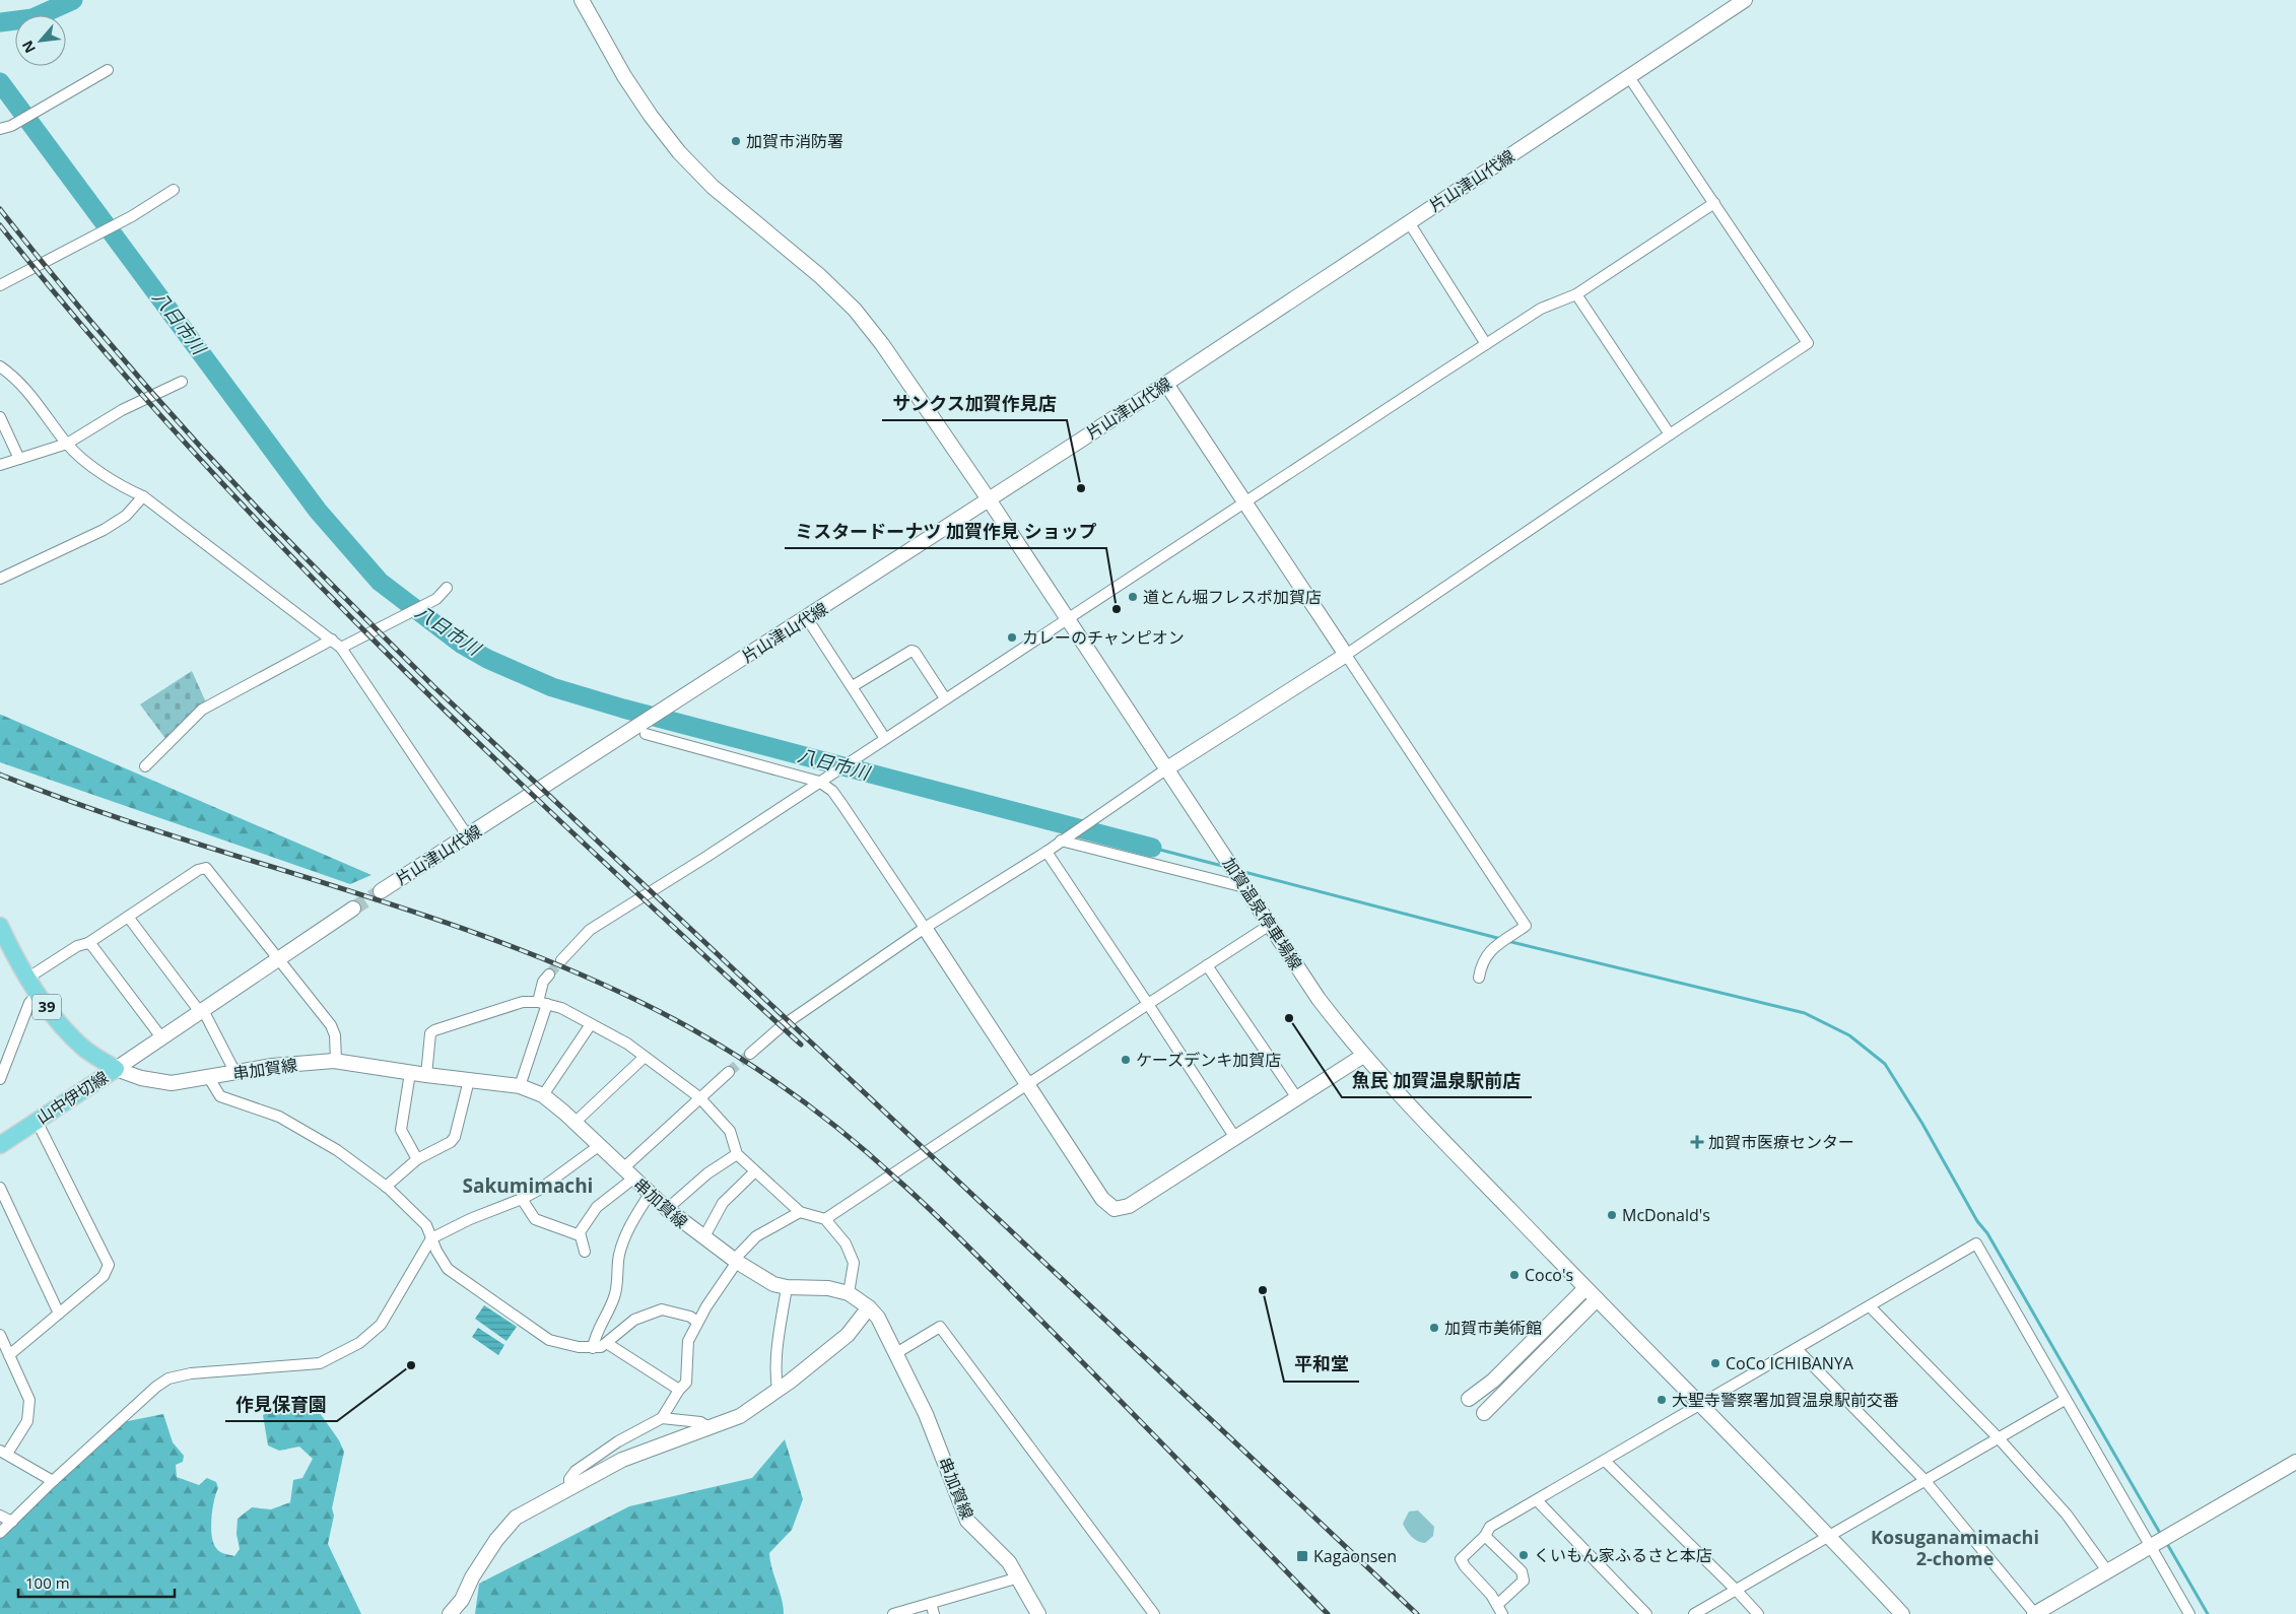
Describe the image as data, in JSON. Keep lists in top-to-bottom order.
{
  "streets": {
    "main road": [
      "片山津山代線",
      "加賀温泉停車場線",
      "39",
      "串加賀線",
      "山中伊切線"
    ]
  },
  "crossings": [
    ["片山津山代線", "加賀温泉停車場線"],
    ["串加賀線", "山中伊切線"]
  ],
  "districts": ["Sakumimachi", "Kosuganamimachi 2-chome"],
  "water": ["八日市川"],
  "places": {
    "other": [
      "加賀市消防署",
      "サンクス加賀作見店",
      "道とん堀フレスポ加賀店",
      "ミスタードーナツ 加賀作見 ショップ",
      "カレーのチャンピオン",
      "魚民 加賀温泉駅前店",
      "ケーズデンキ加賀店",
      "McDonald's",
      "Coco's",
      "平和堂",
      "加賀市美術館",
      "CoCo ICHIBANYA",
      "作見保育園",
      "大聖寺警察署加賀温泉駅前交番",
      "くいもん家ふるさと本店"
    ],
    "health": ["加賀市医療センター"],
    "transit": ["Kagaonsen"]
  },
  "scale_bar": "100 m",
  "north": "bottom left"
}
